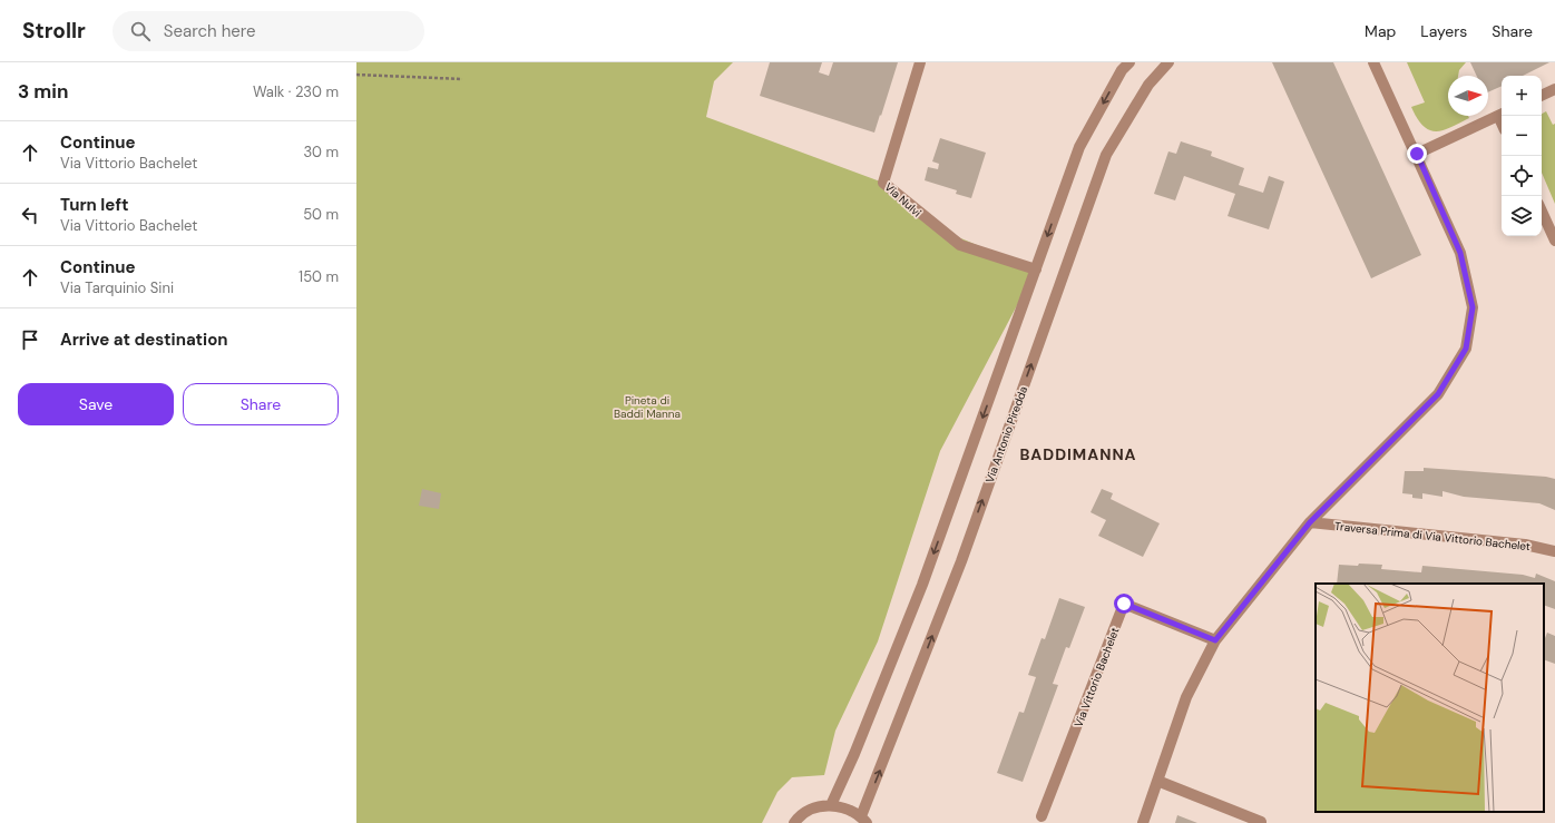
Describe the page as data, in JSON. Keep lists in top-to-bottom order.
{
  "streets": {
    "street": [
      "Via Nulvi",
      "Via Antonio Piredda",
      "Traversa Prima di Via Vittorio Bachelet",
      "Via Vittorio Bachelet"
    ]
  },
  "districts": ["BADDIMANNA"],
  "parks": ["Pineta di Baddi Manna"],
  "north": "right",
  "page": {
    "header": "Strollr",
    "search": "Search here",
    "nav": ["Map", "Layers", "Share"],
    "heading": ["3 min", "Walk · 230 m"],
    "map_buttons": ["+", "−"],
    "list": [
      ["Continue", "Via Vittorio Bachelet", "30 m"],
      ["Turn left", "Via Vittorio Bachelet", "50 m"],
      ["Continue", "Via Tarquinio Sini", "150 m"],
      "Arrive at destination"
    ],
    "buttons": ["Save", "Share"]
  }
}
